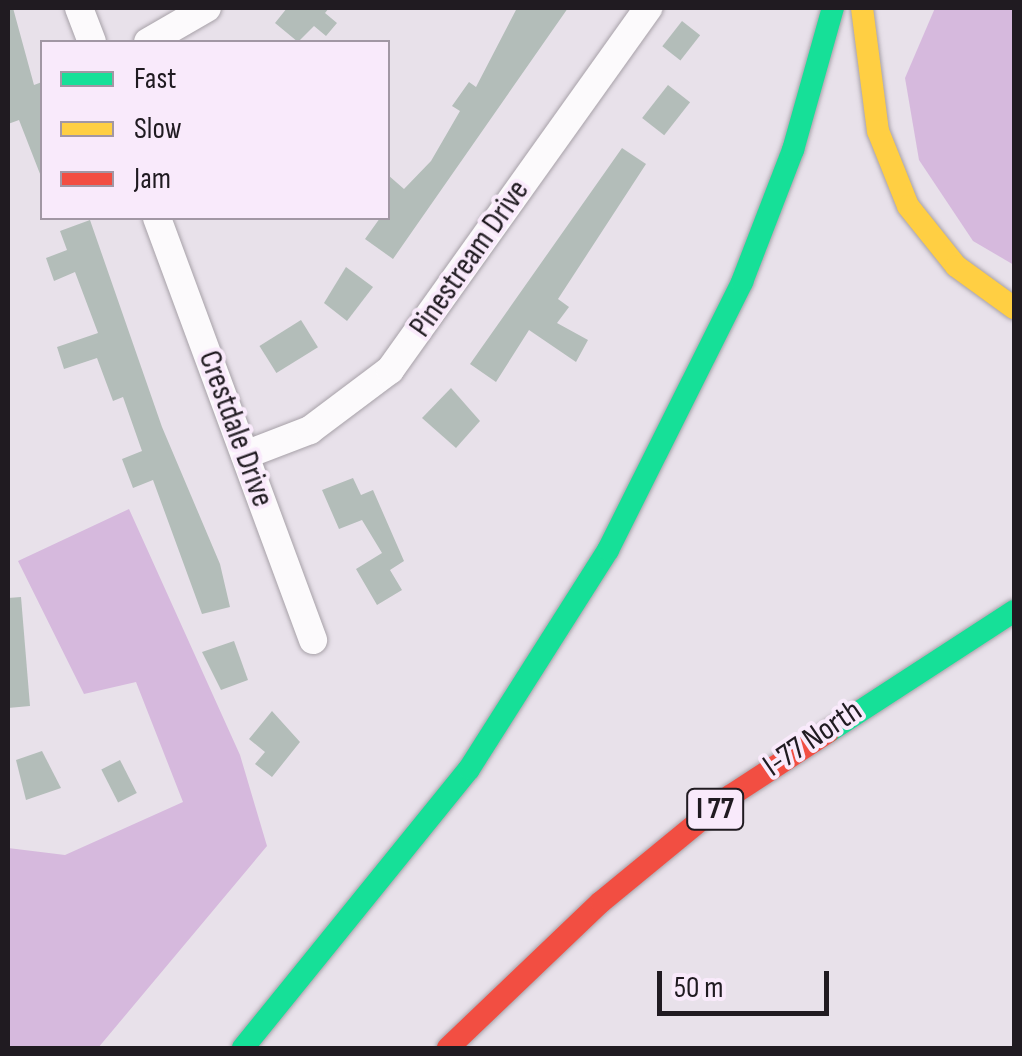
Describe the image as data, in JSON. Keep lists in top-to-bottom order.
{
  "streets": {
    "highway": ["I-77 North", "I 77"],
    "street": ["Pinestream Drive", "Crestdale Drive"]
  },
  "crossings": [
    ["Pinestream Drive", "Crestdale Drive"]
  ],
  "legend": ["Fast", "Slow", "Jam"],
  "scale_bar": "50 m"
}
